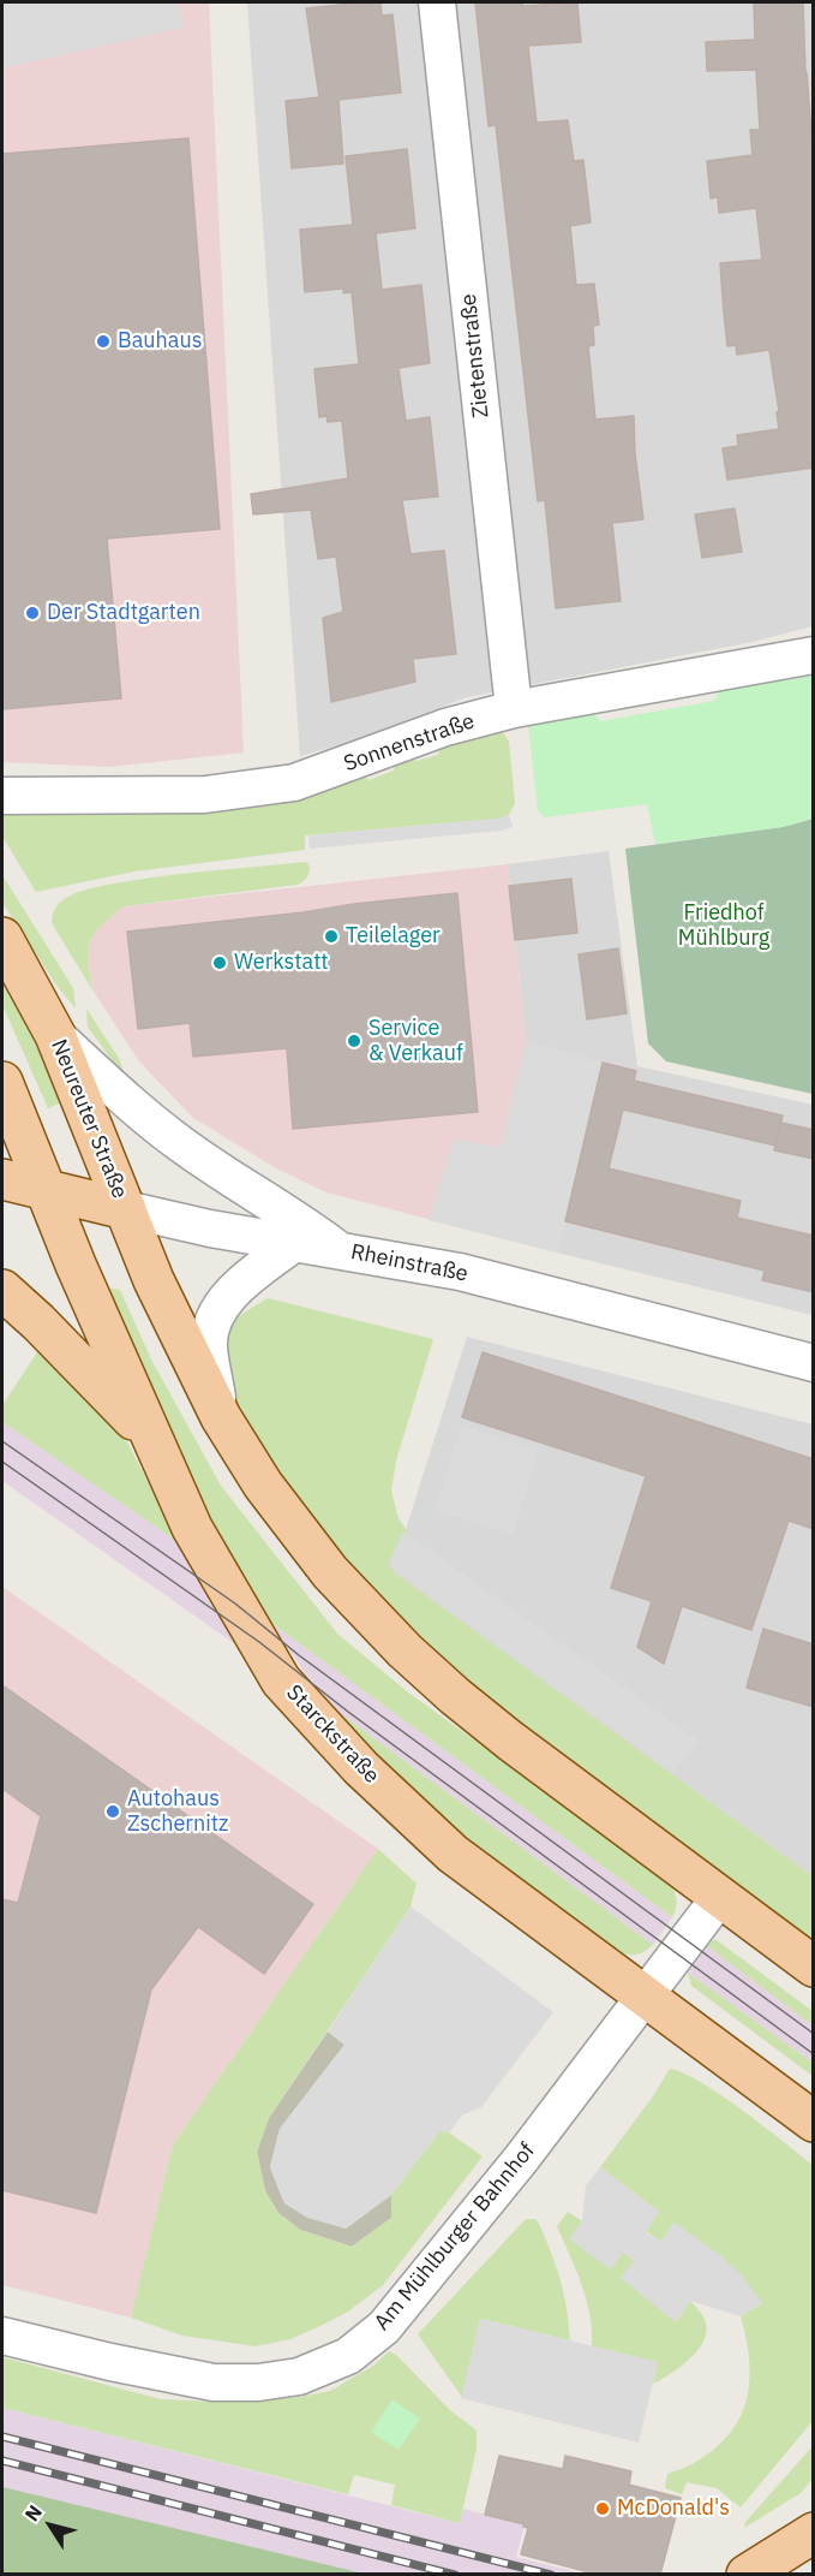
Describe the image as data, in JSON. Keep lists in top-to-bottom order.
{
  "streets": {
    "main road": ["Neureuter Straße", "Rheinstraße", "Starckstraße"],
    "street": ["Zietenstraße", "Sonnenstraße", "Am Mühlburger Bahnhof"]
  },
  "crossings": [
    ["Zietenstraße", "Sonnenstraße"],
    ["Neureuter Straße", "Rheinstraße"],
    ["Rheinstraße", "Starckstraße"],
    ["Starckstraße", "Am Mühlburger Bahnhof"]
  ],
  "parks": ["Friedhof Mühlburg"],
  "places": [
    "Bauhaus",
    "Der Stadtgarten",
    "Teilelager",
    "Werkstatt",
    "Service & Verkauf",
    "Autohaus Zschernitz",
    "McDonald's"
  ],
  "north": "top left"
}
